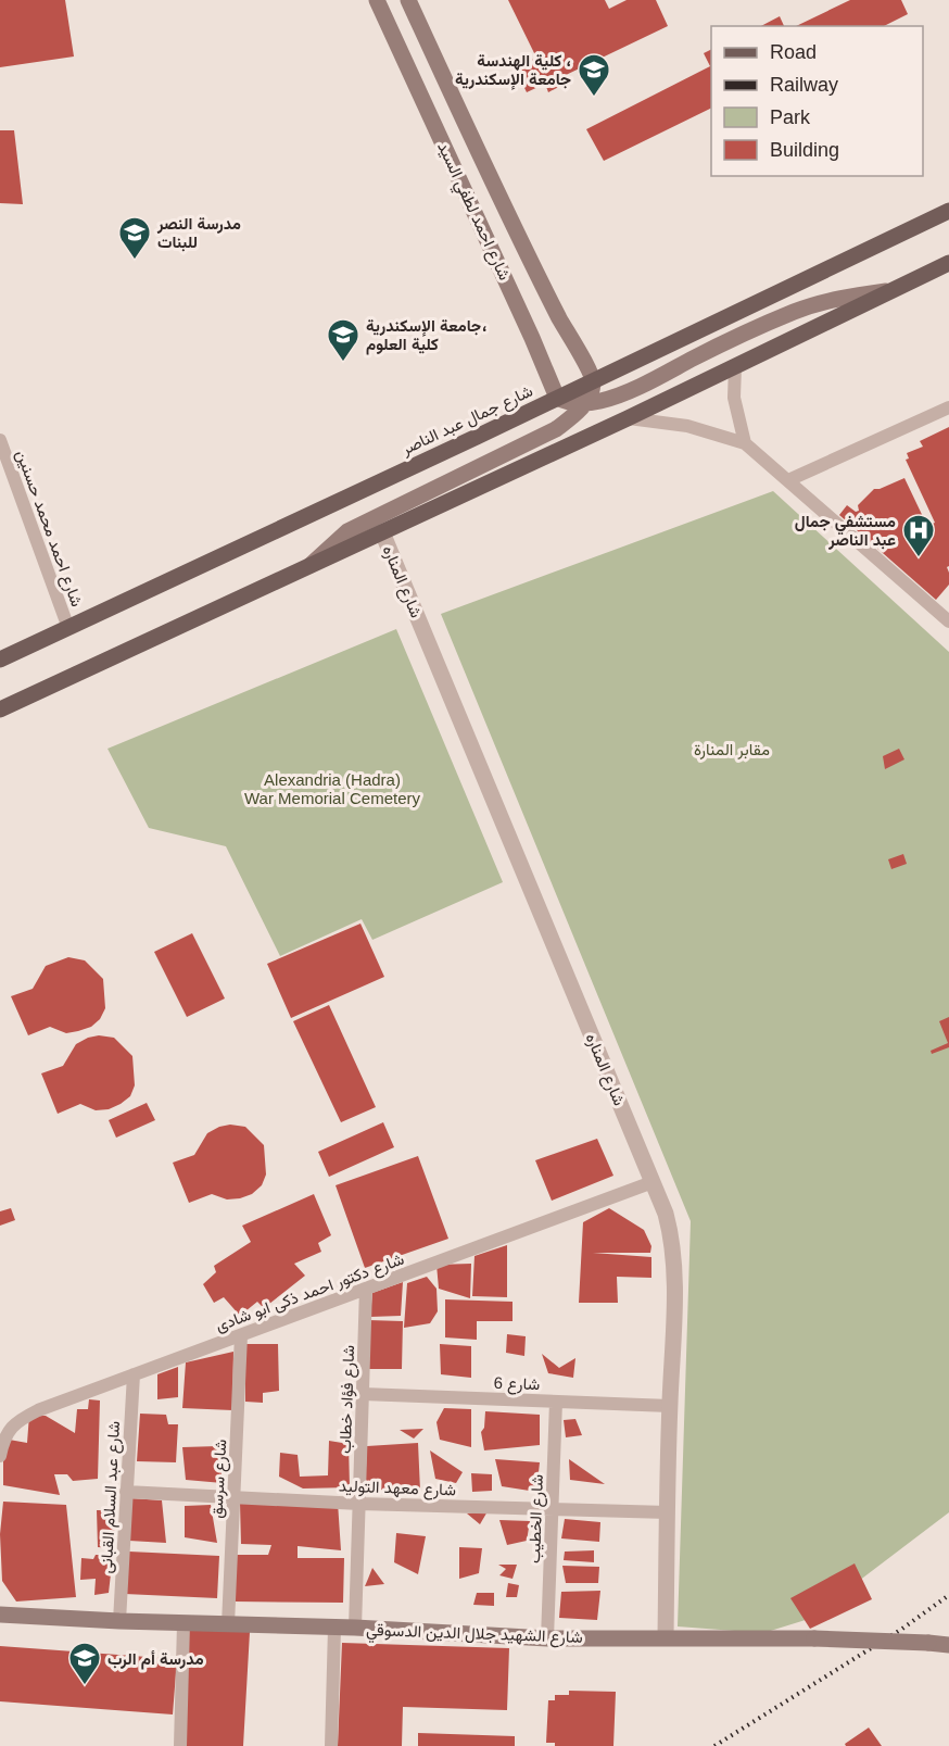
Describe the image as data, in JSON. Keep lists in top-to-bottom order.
{
  "streets": {
    "main road": ["شارع احمد لطفي السيد", "شارع جمال عبد الناصر", "شارع الشهيد جلال الدين الدسوقي"],
    "street": [
      "شارع احمد محمد حسنين",
      "شارع المناره",
      "شارع دكتور احمد ذكى ابو شادى",
      "شارع 6",
      "شارع فؤاد خطاب",
      "شارع سرسق",
      "شارع معهد التوليد",
      "شارع عبد السلام القبانى",
      "شارع الخطيب"
    ]
  },
  "crossings": [
    ["شارع احمد لطفي السيد", "شارع جمال عبد الناصر"],
    ["شارع جمال عبد الناصر", "شارع احمد محمد حسنين"],
    ["شارع المناره", "شارع دكتور احمد ذكى ابو شادى"],
    ["شارع المناره", "شارع 6"],
    ["شارع المناره", "شارع معهد التوليد"],
    ["شارع المناره", "شارع الشهيد جلال الدين الدسوقي"],
    ["شارع دكتور احمد ذكى ابو شادى", "شارع فؤاد خطاب"],
    ["شارع دكتور احمد ذكى ابو شادى", "شارع سرسق"],
    ["شارع دكتور احمد ذكى ابو شادى", "شارع عبد السلام القبانى"],
    ["شارع 6", "شارع فؤاد خطاب"],
    ["شارع 6", "شارع الخطيب"],
    ["شارع فؤاد خطاب", "شارع معهد التوليد"],
    ["شارع فؤاد خطاب", "شارع الشهيد جلال الدين الدسوقي"],
    ["شارع سرسق", "شارع معهد التوليد"],
    ["شارع سرسق", "شارع الشهيد جلال الدين الدسوقي"],
    ["شارع معهد التوليد", "شارع عبد السلام القبانى"],
    ["شارع معهد التوليد", "شارع الخطيب"],
    ["شارع عبد السلام القبانى", "شارع الشهيد جلال الدين الدسوقي"],
    ["شارع الخطيب", "شارع الشهيد جلال الدين الدسوقي"]
  ],
  "parks": ["مقابر المنارة", "Alexandria (Hadra) War Memorial Cemetery"],
  "places": {
    "school or university": [
      "كلية الهندسة ، جامعة الإسكندرية",
      "مدرسة النصر للبنات",
      "جامعة الإسكندرية، كلية العلوم",
      "مدرسة أم الرب"
    ],
    "hospital": ["مستشفي جمال عبد الناصر"]
  },
  "legend": [
    "Road",
    "Railway",
    "Park",
    "Building"
  ]
}
